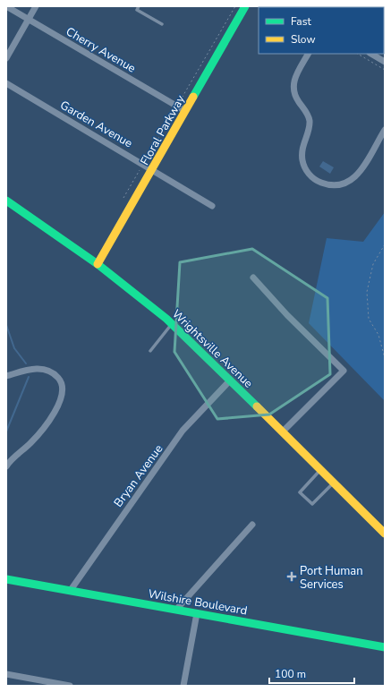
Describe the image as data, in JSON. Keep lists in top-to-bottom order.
{
  "streets": {
    "street": [
      "Cherry Avenue",
      "Garden Avenue",
      "Floral Parkway",
      "Wrightsville Avenue",
      "Bryan Avenue",
      "Wilshire Boulevard"
    ]
  },
  "crossings": [
    ["Cherry Avenue", "Floral Parkway"],
    ["Garden Avenue", "Floral Parkway"],
    ["Floral Parkway", "Wrightsville Avenue"],
    ["Wrightsville Avenue", "Bryan Avenue"],
    ["Bryan Avenue", "Wilshire Boulevard"]
  ],
  "places": {
    "health": ["Port Human Services"]
  },
  "legend": ["Fast", "Slow"],
  "scale_bar": "100 m"
}
